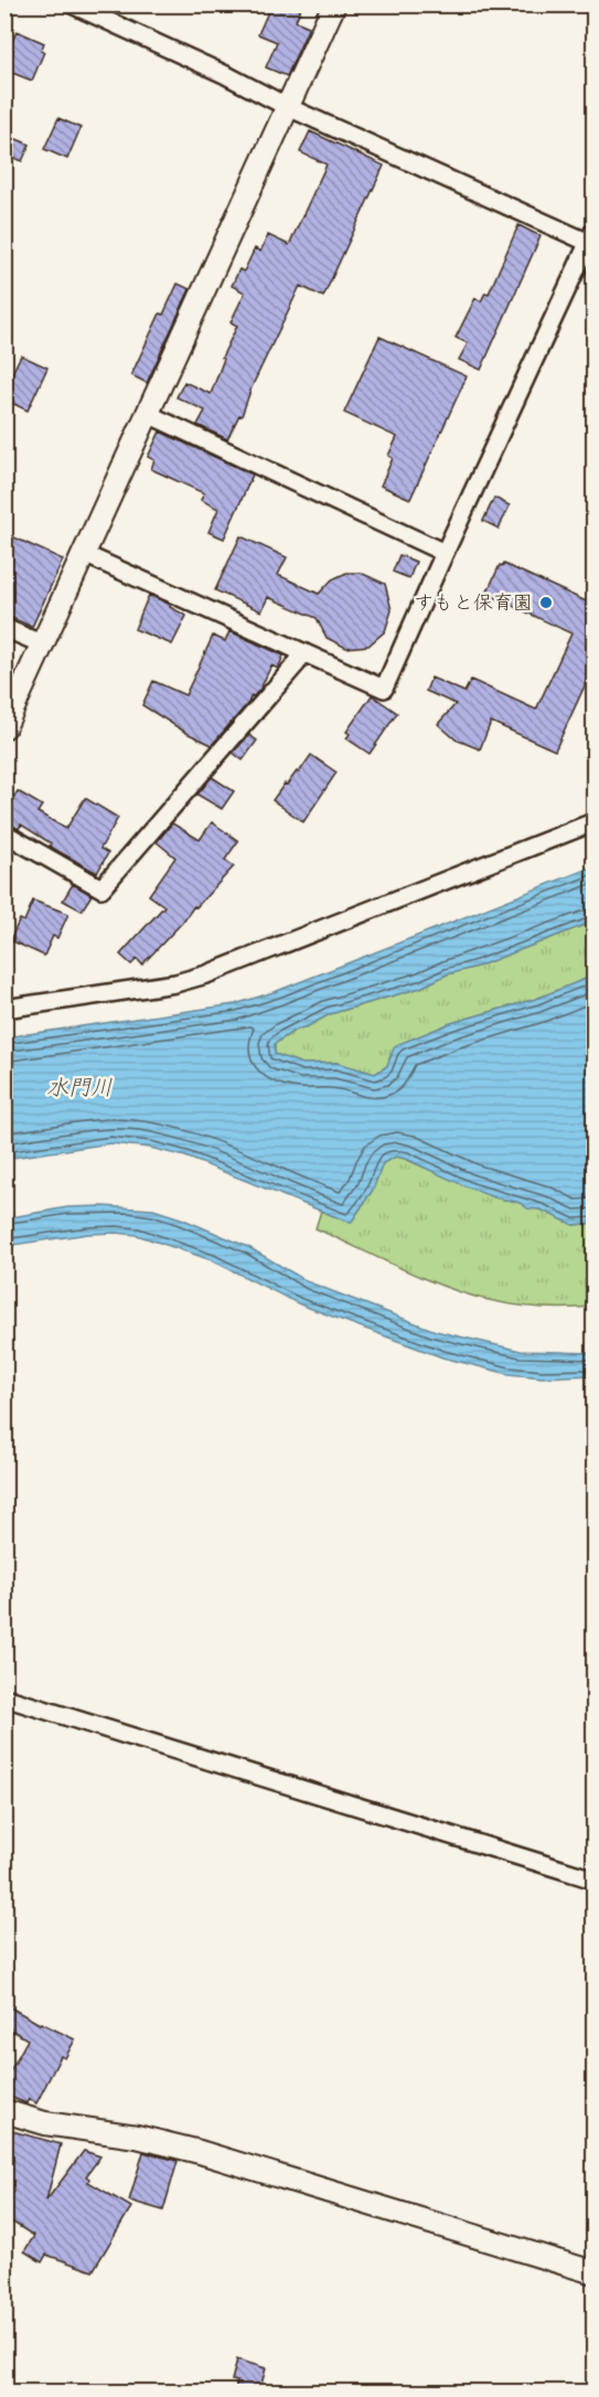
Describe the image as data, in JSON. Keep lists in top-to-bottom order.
{
  "water": ["水門川"],
  "places": ["すもと保育園"]
}
